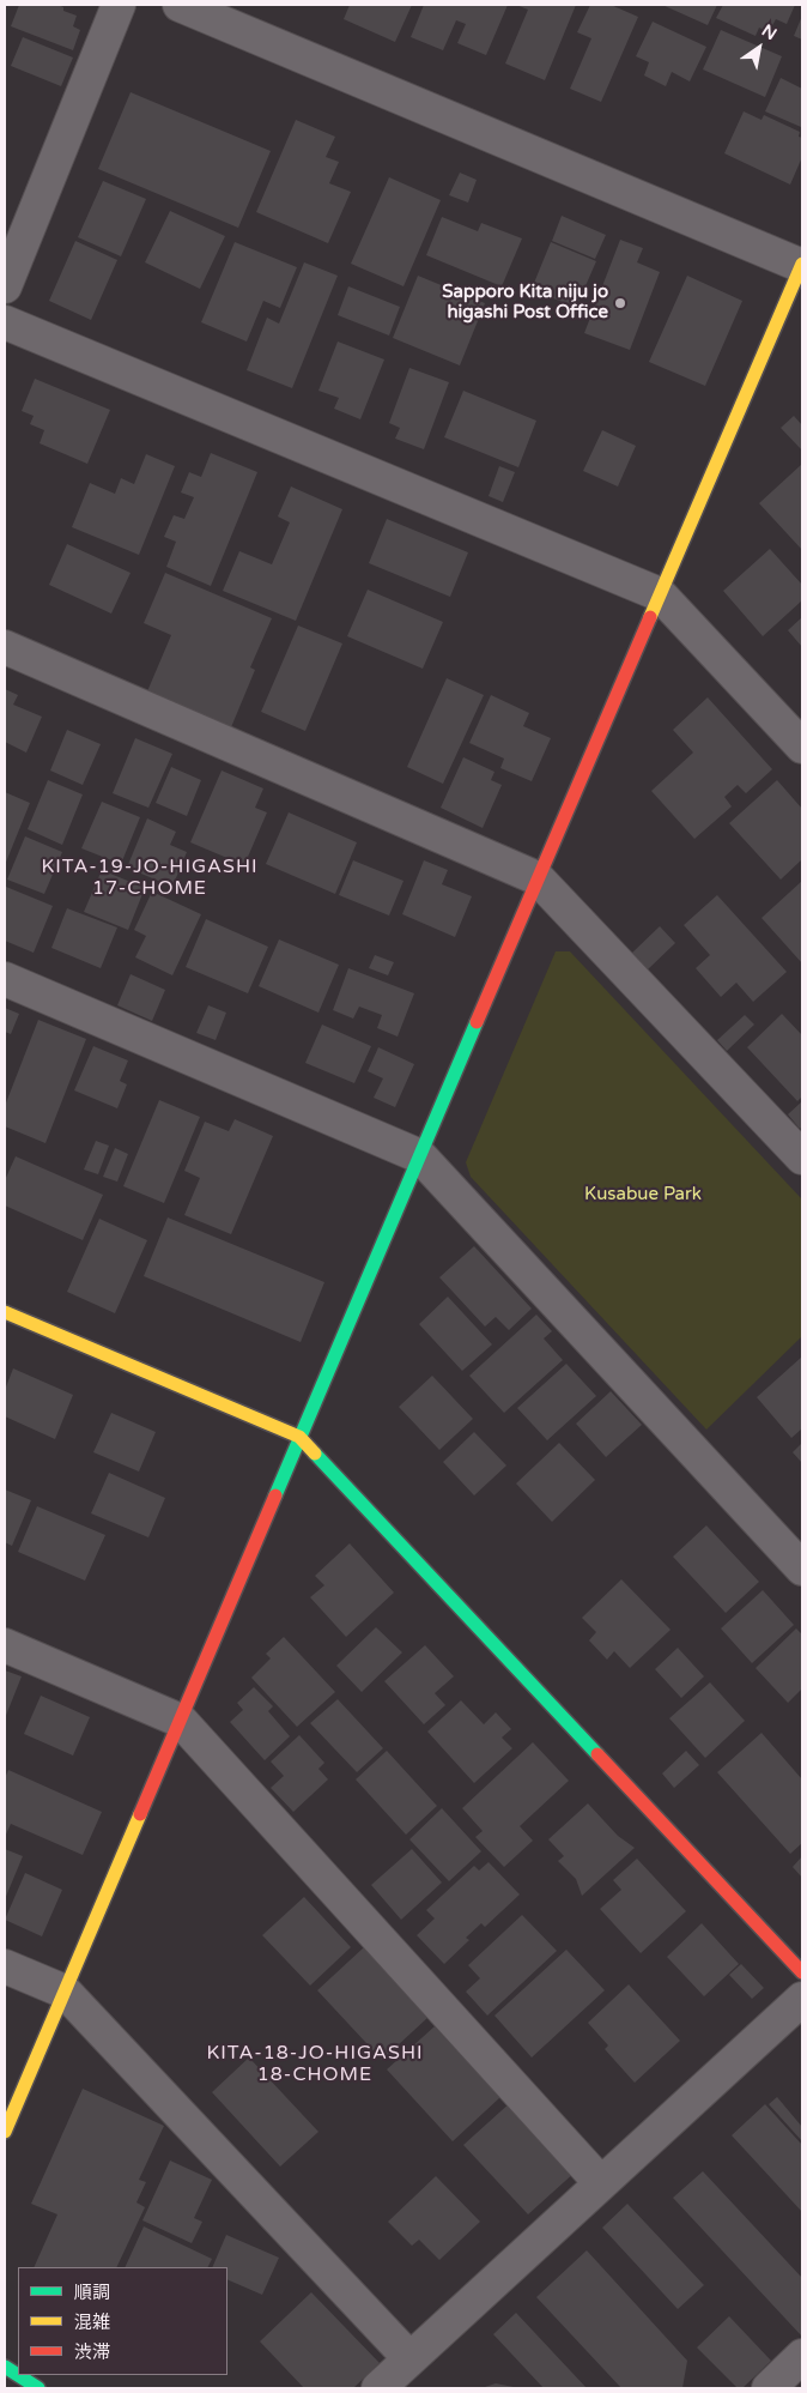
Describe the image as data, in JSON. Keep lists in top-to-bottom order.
{
  "districts": ["KITA-19-JO-HIGASHI 17-CHOME", "KITA-18-JO-HIGASHI 18-CHOME"],
  "parks": ["Kusabue Park"],
  "places": ["Sapporo Kita niju jo higashi Post Office"],
  "legend": ["順調", "混雑", "渋滞"],
  "north": "top right"
}
